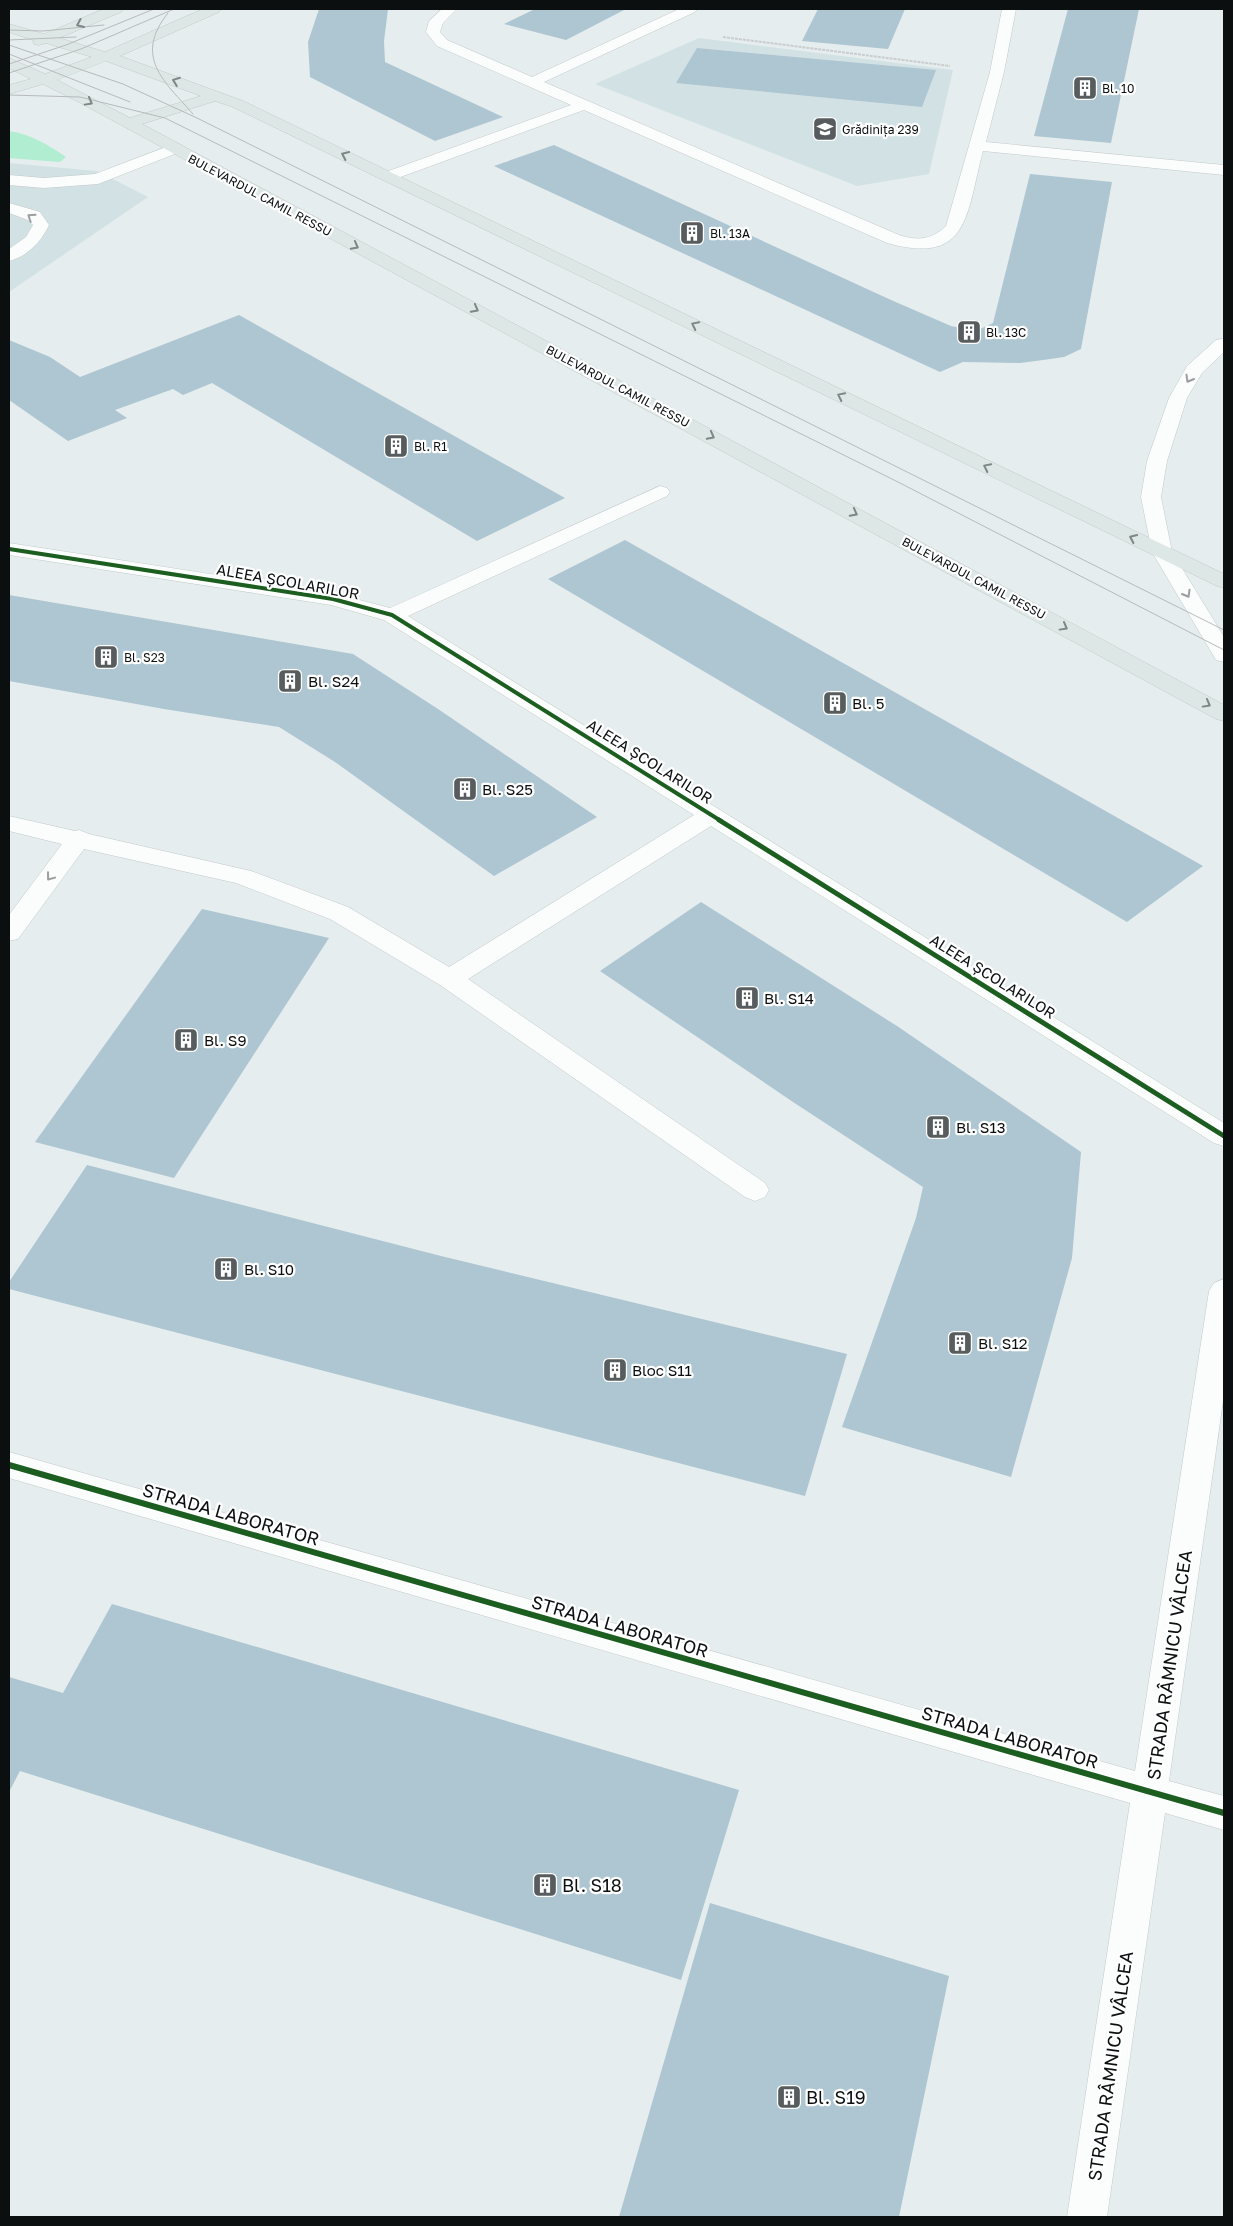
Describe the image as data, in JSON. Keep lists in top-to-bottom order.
{
  "streets": {
    "main road": ["BULEVARDUL CAMIL RESSU"],
    "street": ["ALEEA ȘCOLARILOR", "STRADA LABORATOR", "STRADA RÂMNICU VÂLCEA"]
  },
  "crossings": [
    ["STRADA LABORATOR", "STRADA RÂMNICU VÂLCEA"]
  ],
  "places": {
    "building": [
      "Bl. 10",
      "Bl. 13A",
      "Bl. 13C",
      "Bl. R1",
      "Bl. S23",
      "Bl. S24",
      "Bl. 5",
      "Bl. S25",
      "Bl. S14",
      "Bl. S9",
      "Bl. S13",
      "Bl. S10",
      "Bl. S12",
      "Bloc S11",
      "Bl. S18",
      "Bl. S19"
    ],
    "school or university": ["Grădinița 239"]
  }
}
